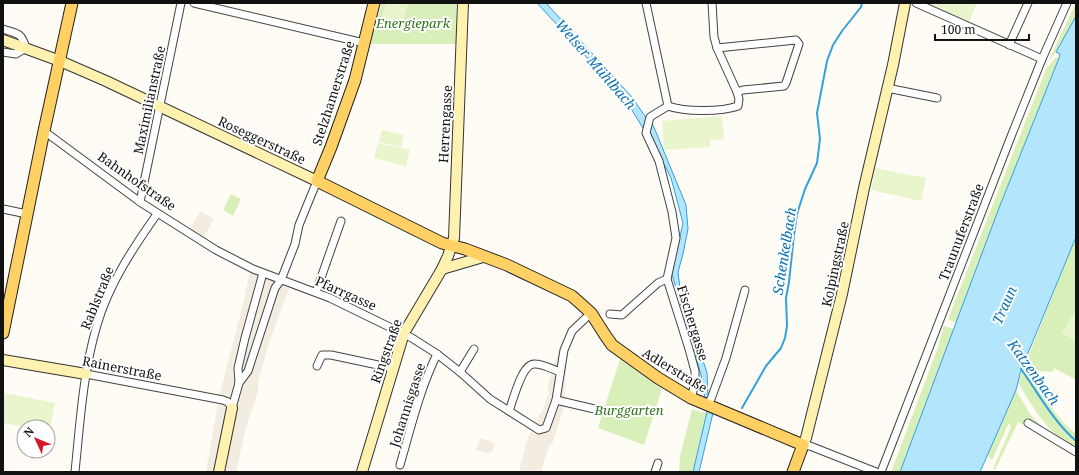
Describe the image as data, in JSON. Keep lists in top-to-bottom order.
{
  "streets": {
    "main road": ["Stelzhamerstraße", "Roseggerstraße", "Adlerstraße"],
    "street": [
      "Maximilianstraße",
      "Herrengasse",
      "Bahnhofstraße",
      "Traunuferstraße",
      "Kolpingstraße",
      "Pfarrgasse",
      "Rablstraße",
      "Fischergasse",
      "Ringstraße",
      "Rainerstraße",
      "Johannisgasse"
    ]
  },
  "crossings": [
    ["Stelzhamerstraße", "Roseggerstraße"],
    ["Stelzhamerstraße", "Bahnhofstraße"],
    ["Stelzhamerstraße", "Pfarrgasse"],
    ["Maximilianstraße", "Roseggerstraße"],
    ["Maximilianstraße", "Bahnhofstraße"],
    ["Herrengasse", "Roseggerstraße"],
    ["Herrengasse", "Ringstraße"],
    ["Herrengasse", "Adlerstraße"],
    ["Roseggerstraße", "Ringstraße"],
    ["Roseggerstraße", "Adlerstraße"],
    ["Bahnhofstraße", "Pfarrgasse"],
    ["Bahnhofstraße", "Rablstraße"],
    ["Kolpingstraße", "Adlerstraße"],
    ["Pfarrgasse", "Ringstraße"],
    ["Pfarrgasse", "Johannisgasse"],
    ["Rablstraße", "Rainerstraße"],
    ["Fischergasse", "Adlerstraße"],
    ["Ringstraße", "Adlerstraße"]
  ],
  "water": [
    "Welser Mühlbach",
    "Schenkelbach",
    "Traun",
    "Katzenbach"
  ],
  "parks": ["Energiepark", "Burggarten"],
  "scale_bar": "100 m",
  "north": "top left"
}
